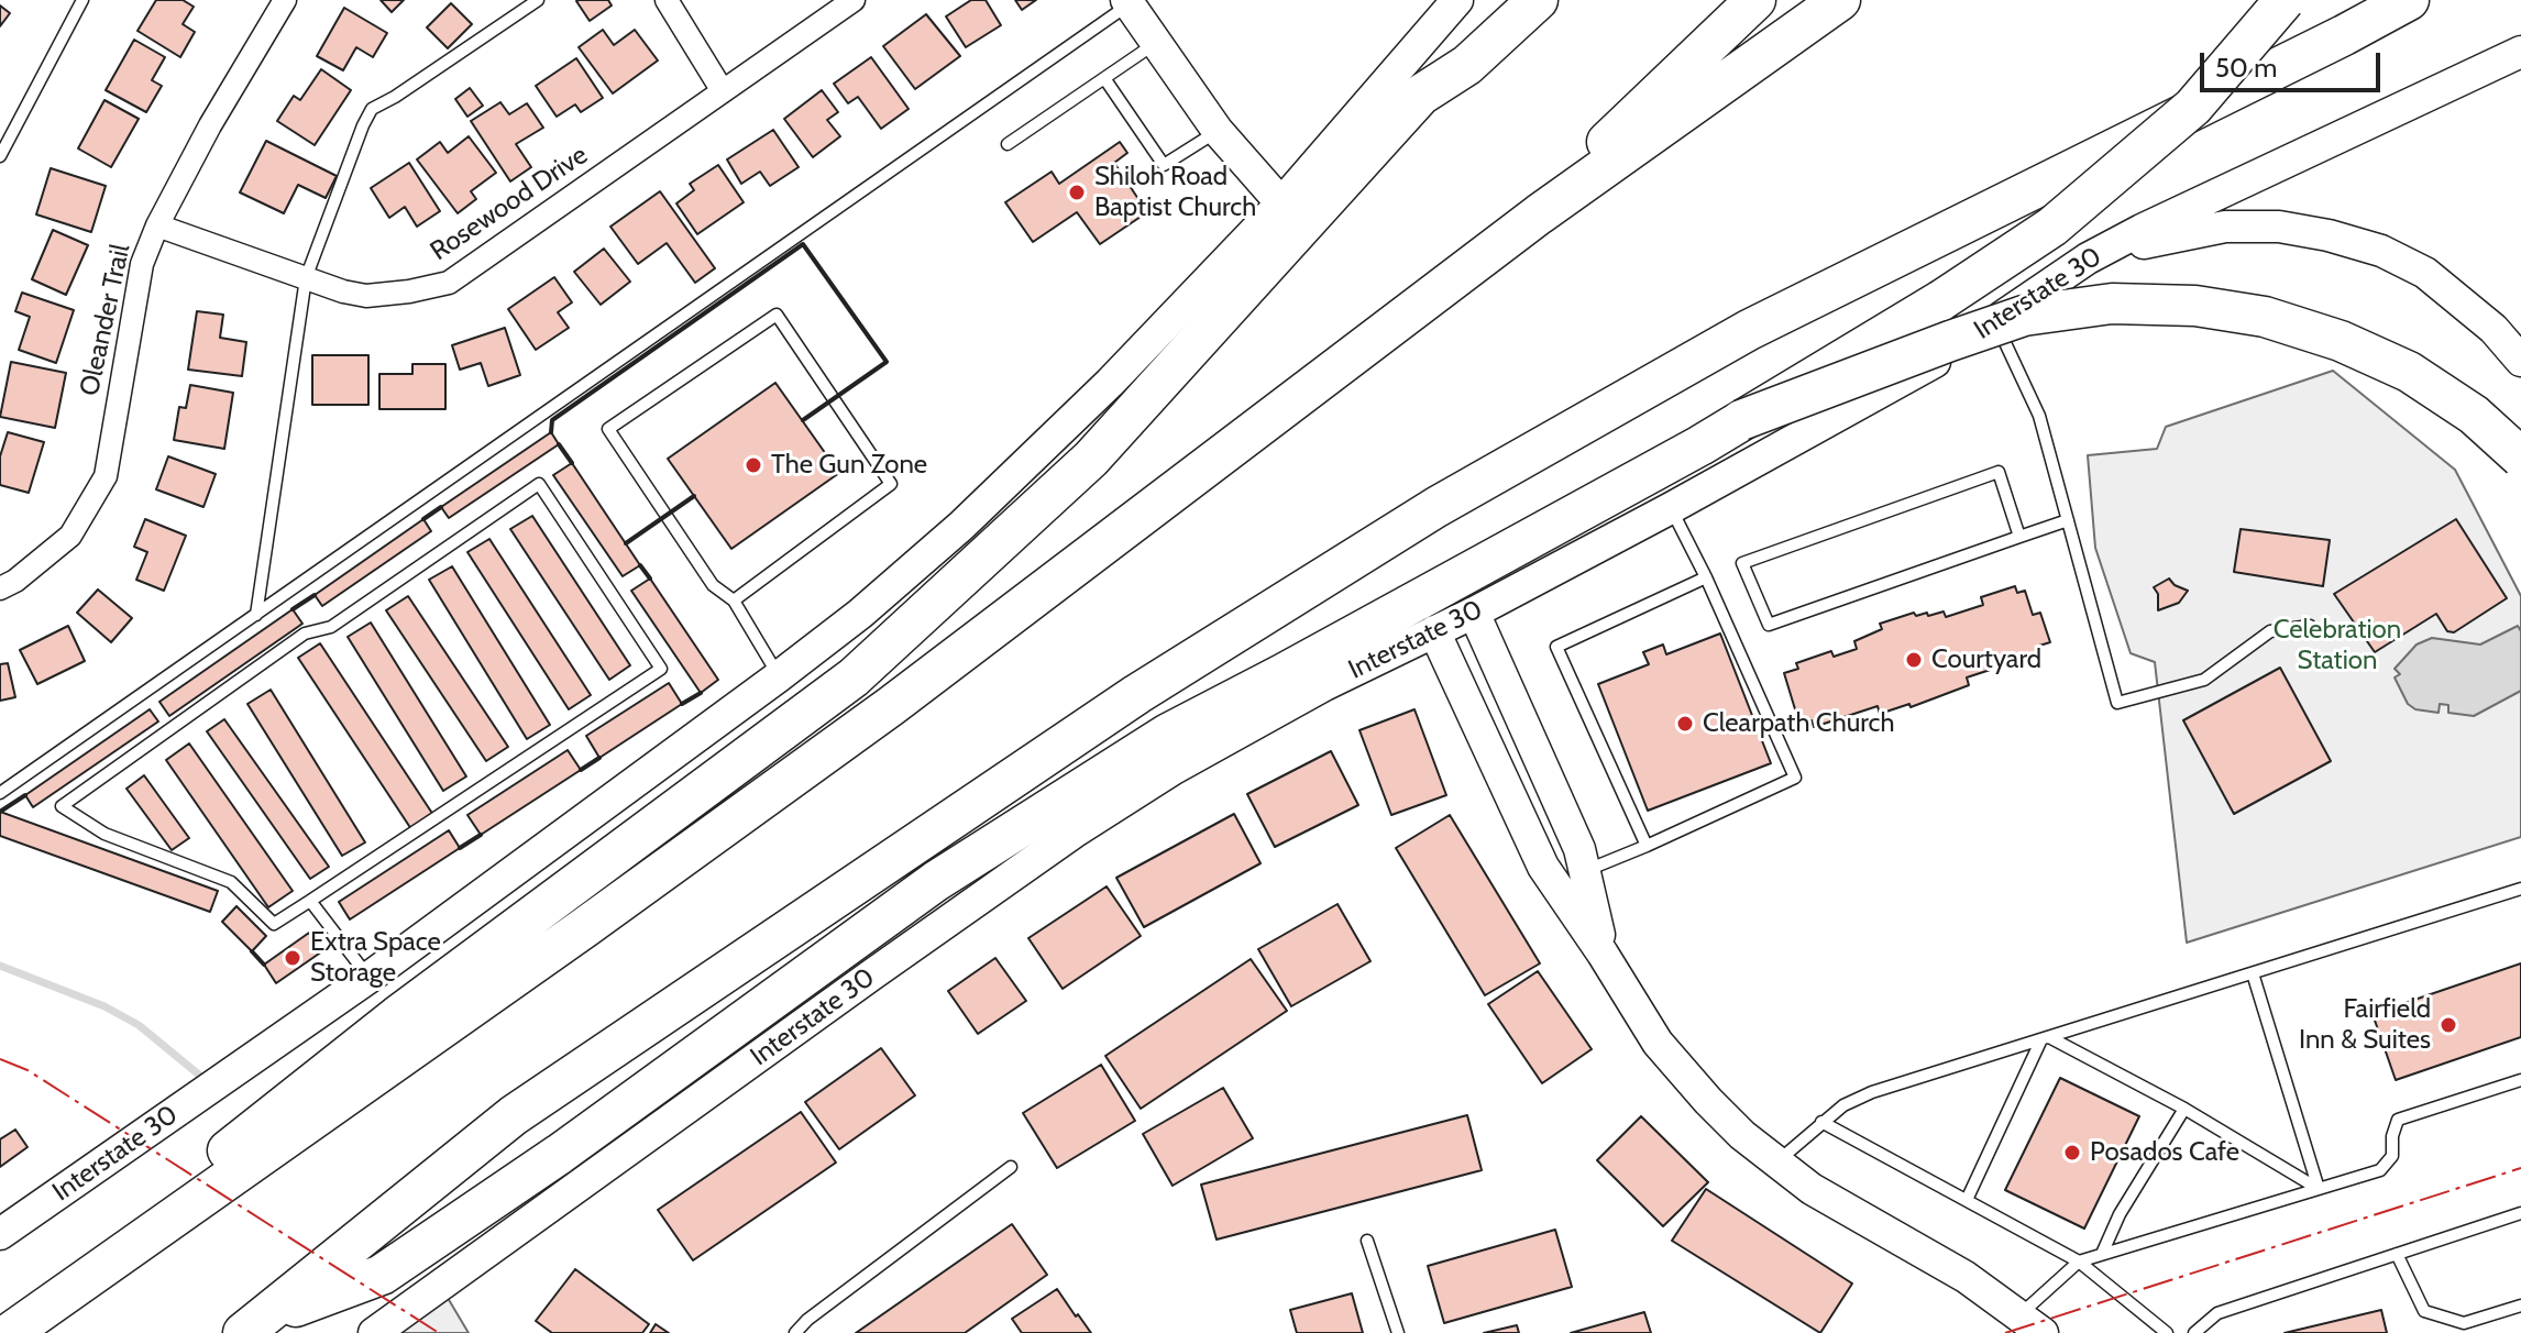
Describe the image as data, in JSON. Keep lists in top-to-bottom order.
{
  "streets": {
    "main road": ["Interstate 30"],
    "street": ["Rosewood Drive", "Oleander Trail"]
  },
  "crossings": [
    ["Rosewood Drive", "Oleander Trail"]
  ],
  "parks": ["Celebration Station"],
  "places": [
    "Shiloh Road Baptist Church",
    "The Gun Zone",
    "Courtyard",
    "Clearpath Church",
    "Extra Space Storage",
    "Fairfield Inn & Suites",
    "Posados Cafe"
  ],
  "scale_bar": "50 m"
}
